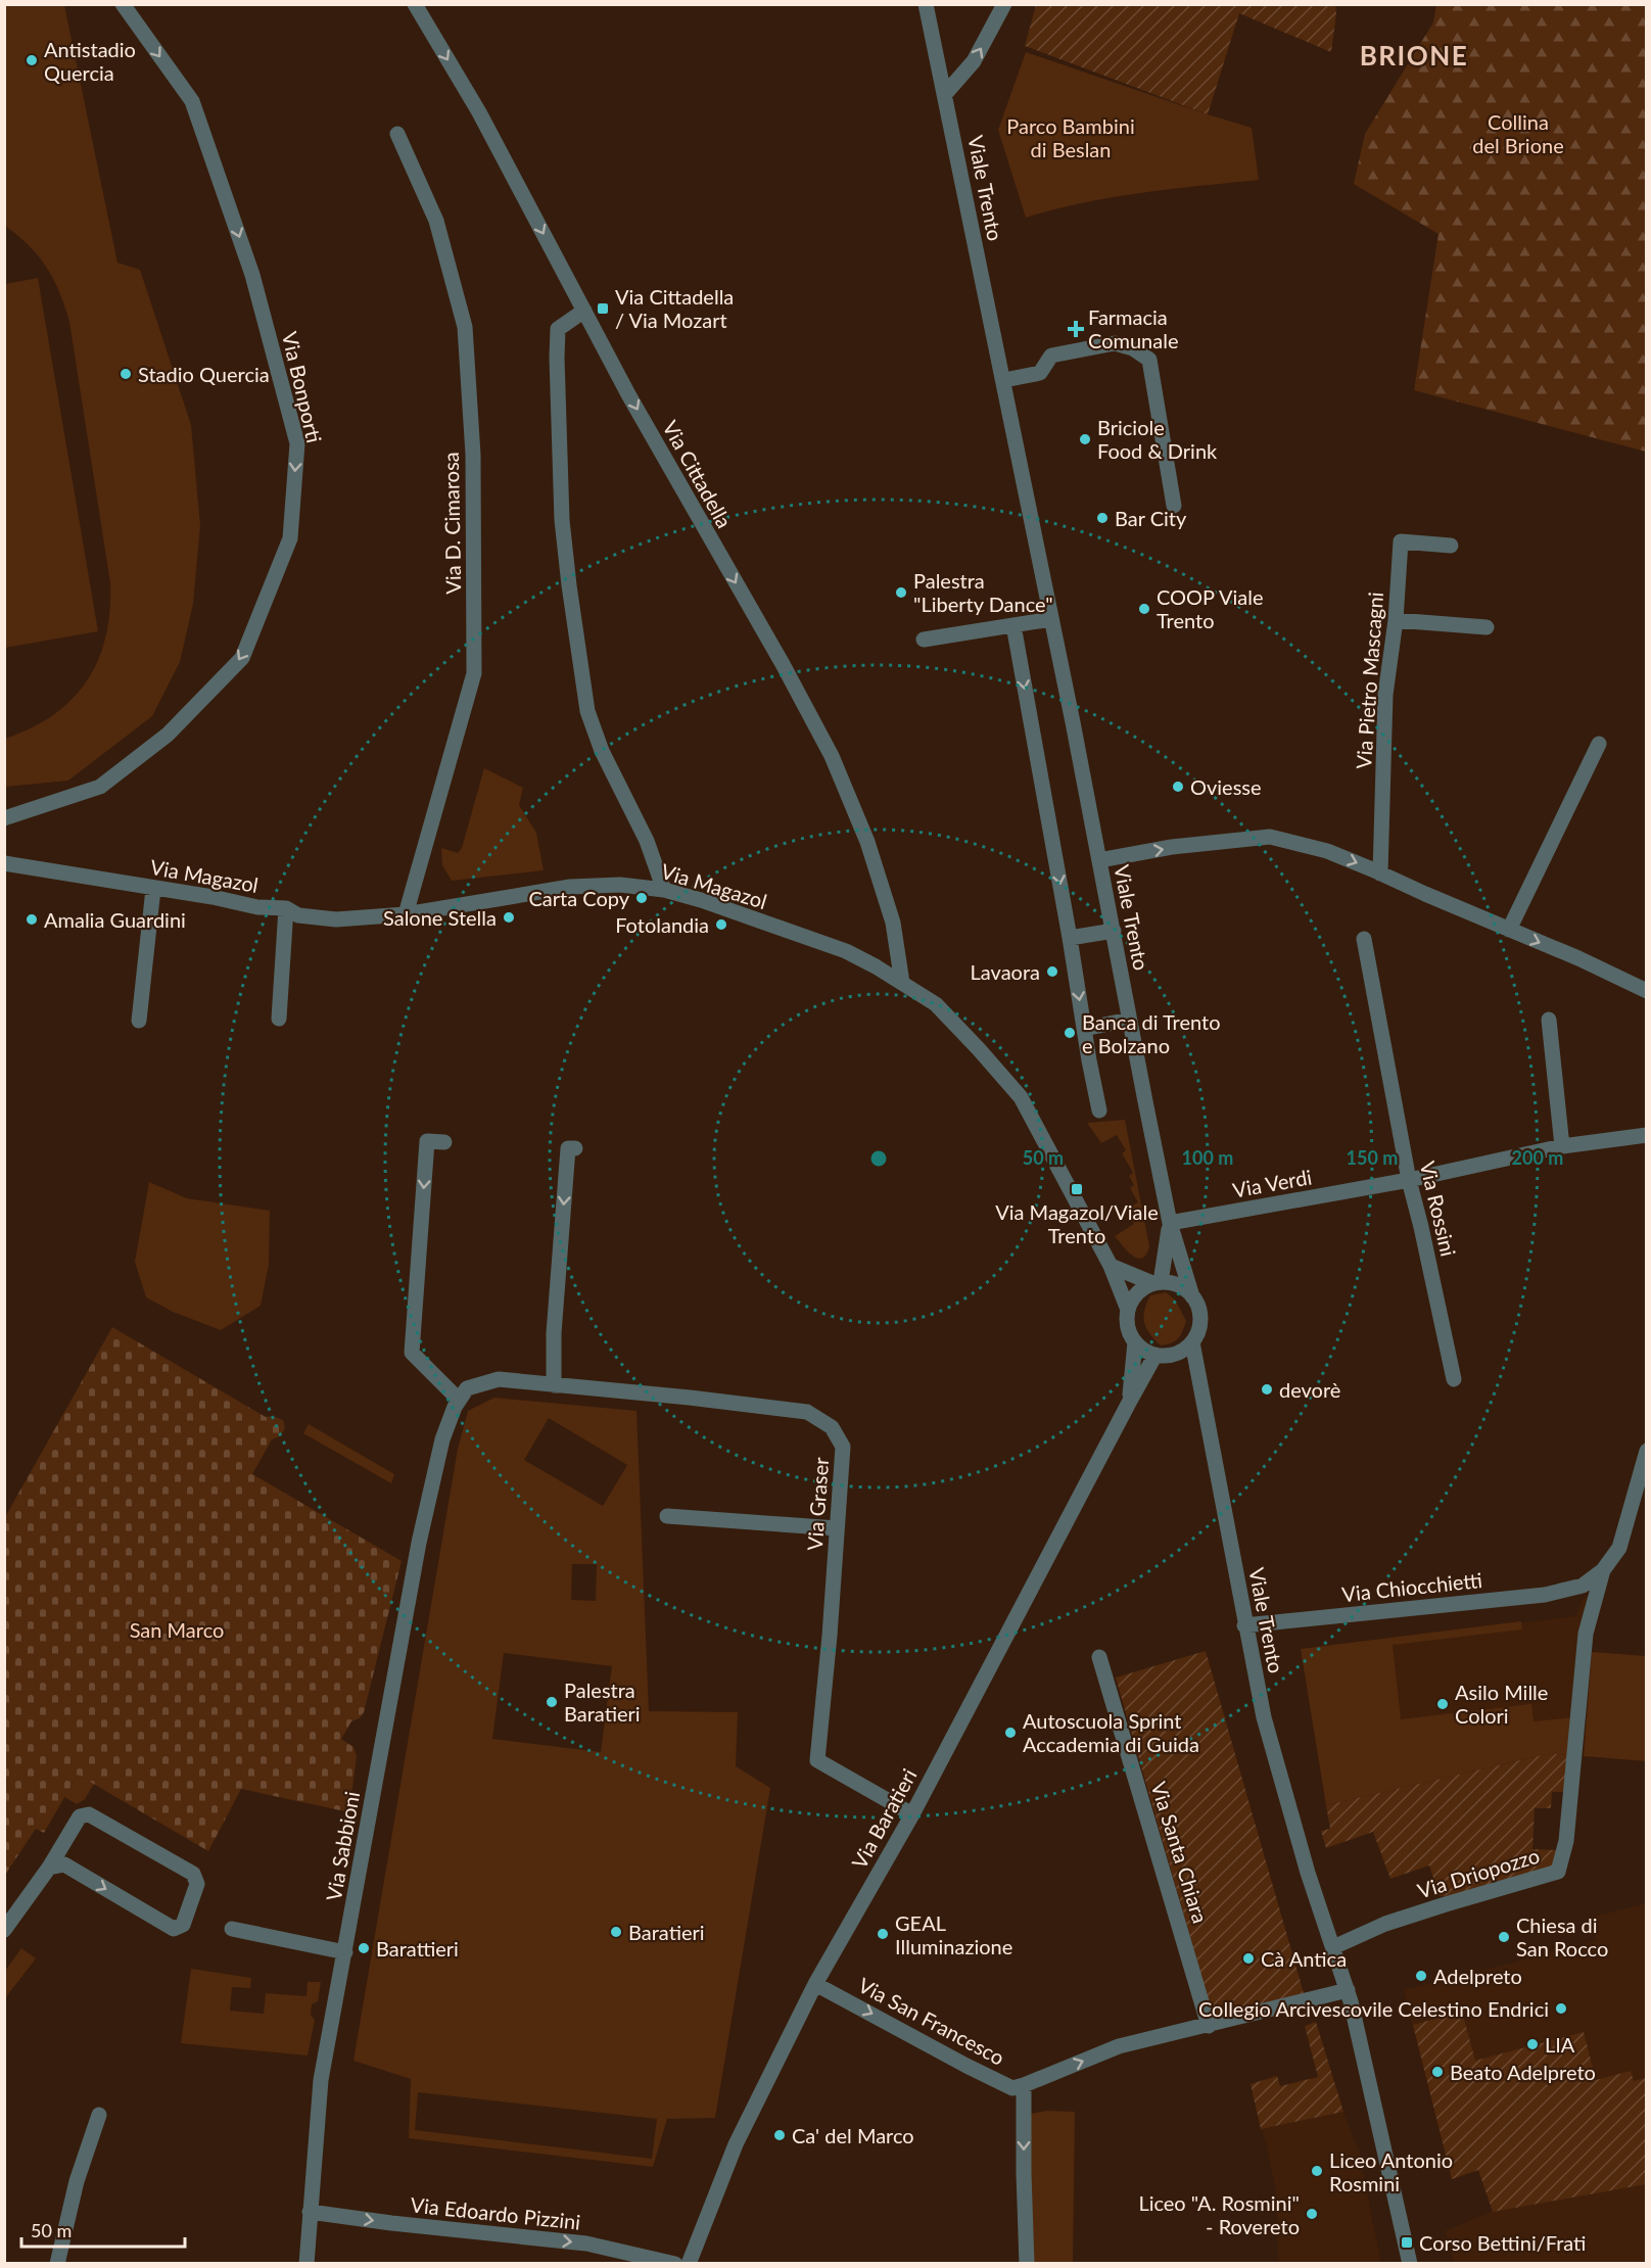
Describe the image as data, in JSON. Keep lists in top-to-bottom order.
{
  "streets": {
    "street": [
      "Viale Trento",
      "Via Bonporti",
      "Via Cittadella",
      "Via D. Cimarosa",
      "Via Pietro Mascagni",
      "Via Magazol",
      "Via Verdi",
      "Via Rossini",
      "Via Graser",
      "Via Chiocchietti",
      "Via Baratieri",
      "Via Sabbioni",
      "Via Santa Chiara",
      "Via Driopozzo",
      "Via San Francesco",
      "Via Edoardo Pizzini"
    ]
  },
  "crossings": [
    ["Viale Trento", "Via Magazol"],
    ["Viale Trento", "Via Verdi"],
    ["Viale Trento", "Via Chiocchietti"],
    ["Viale Trento", "Via Baratieri"],
    ["Viale Trento", "Via Driopozzo"],
    ["Via Cittadella", "Via Magazol"],
    ["Via D. Cimarosa", "Via Magazol"],
    ["Via Magazol", "Via Baratieri"],
    ["Via Verdi", "Via Rossini"],
    ["Via Graser", "Via Baratieri"],
    ["Via Graser", "Via Sabbioni"],
    ["Via Chiocchietti", "Via Driopozzo"],
    ["Via Baratieri", "Via San Francesco"],
    ["Via Sabbioni", "Via Edoardo Pizzini"]
  ],
  "one_way": [
    "Via Bonporti",
    "Via Cittadella",
    "Via San Francesco",
    "Via Edoardo Pizzini"
  ],
  "districts": ["BRIONE"],
  "parks": ["Collina del Brione", "Parco Bambini di Beslan", "San Marco"],
  "places": {
    "other": [
      "Antistadio Quercia",
      "Stadio Quercia",
      "Briciole Food & Drink",
      "Bar City",
      "Palestra \"Liberty Dance\"",
      "COOP Viale Trento",
      "Oviesse",
      "Carta Copy",
      "Salone Stella",
      "Amalia Guardini",
      "Fotolandia",
      "Lavaora",
      "Banca di Trento e Bolzano",
      "devorè",
      "Palestra Baratieri",
      "Asilo Mille Colori",
      "Autoscuola Sprint Accademia di Guida",
      "Baratieri",
      "GEAL Illuminazione",
      "Chiesa di San Rocco",
      "Barattieri",
      "Cà Antica",
      "Adelpreto",
      "Collegio Arcivescovile Celestino Endrici",
      "LIA",
      "Beato Adelpreto",
      "Ca' del Marco",
      "Liceo Antonio Rosmini",
      "Liceo \"A. Rosmini\" - Rovereto"
    ],
    "transit": ["Via Cittadella / Via Mozart", "Via Magazol/Viale Trento", "Corso Bettini/Frati"],
    "health": ["Farmacia Comunale"]
  },
  "scale_bar": "50 m",
  "rings": [
    "50 m",
    "100 m",
    "150 m",
    "200 m"
  ]
}
